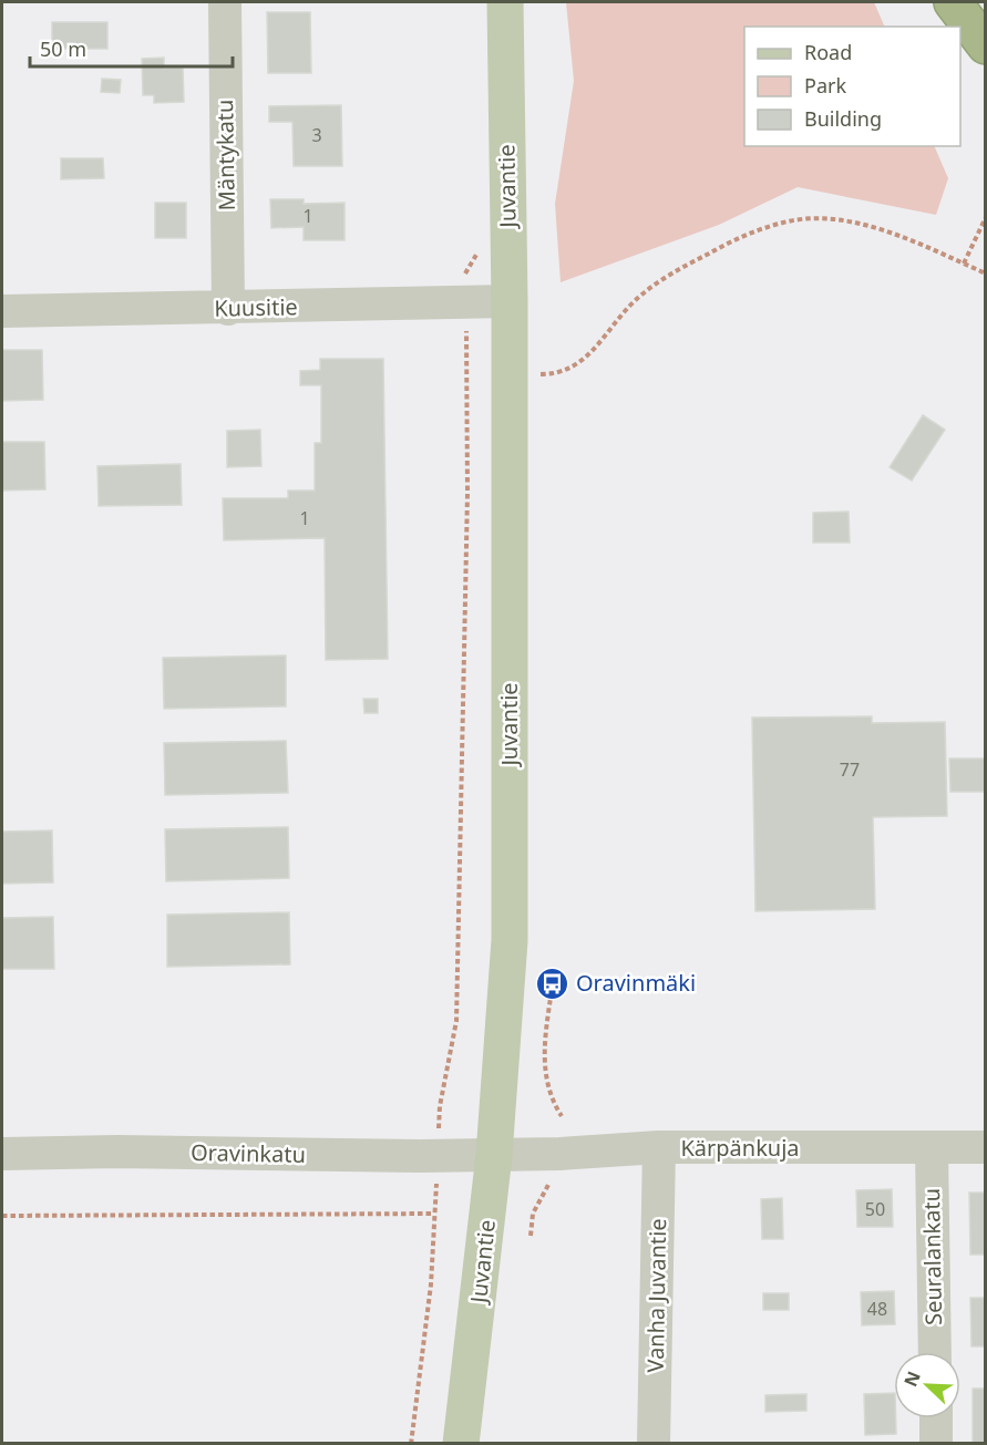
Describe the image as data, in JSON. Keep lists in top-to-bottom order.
{
  "streets": {
    "main road": ["Juvantie"],
    "street": [
      "Mäntykatu",
      "Kuusitie",
      "Kärpänkuja",
      "Oravinkatu",
      "Seuralankatu",
      "Vanha Juvantie"
    ]
  },
  "crossings": [
    ["Mäntykatu", "Kuusitie"],
    ["Juvantie", "Kuusitie"],
    ["Juvantie", "Kärpänkuja"],
    ["Juvantie", "Oravinkatu"],
    ["Kärpänkuja", "Oravinkatu"],
    ["Kärpänkuja", "Seuralankatu"],
    ["Kärpänkuja", "Vanha Juvantie"]
  ],
  "places": {
    "bus stop": ["Oravinmäki"]
  },
  "house_numbers": [
    "3",
    "1",
    "1",
    "77",
    "50",
    "48"
  ],
  "legend": ["Road", "Park", "Building"],
  "scale_bar": "50 m",
  "north": "top left"
}
